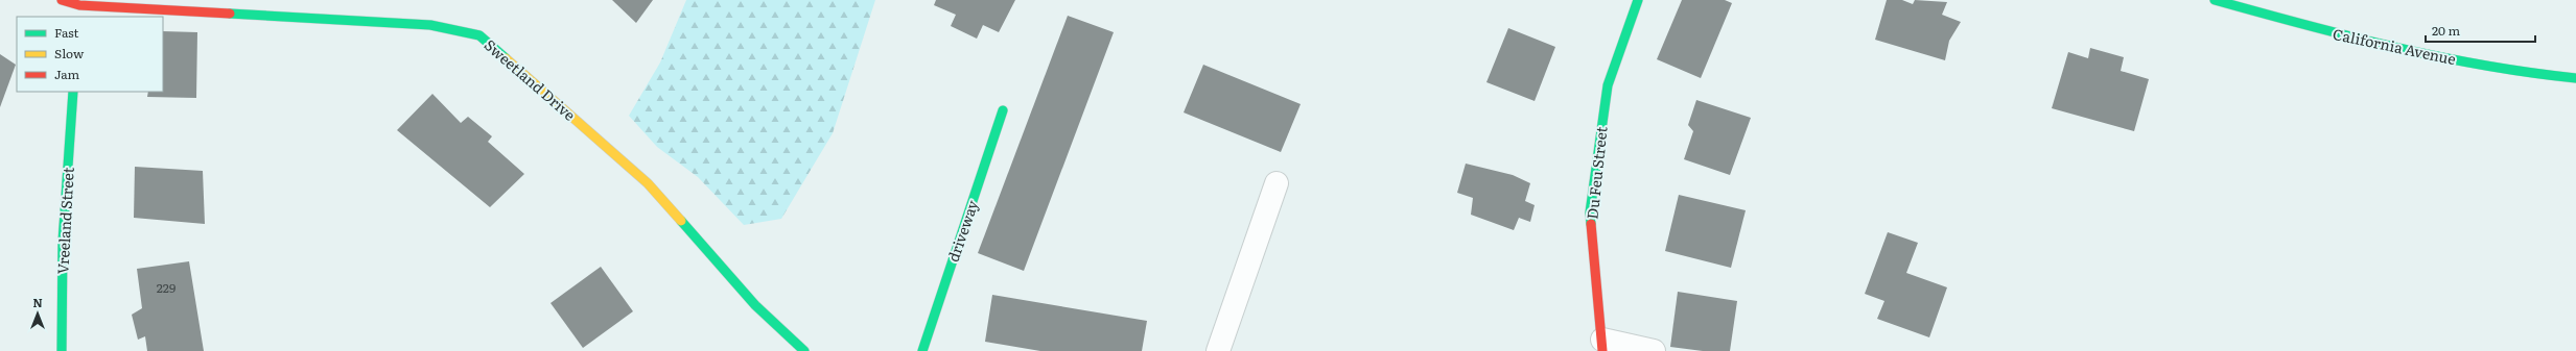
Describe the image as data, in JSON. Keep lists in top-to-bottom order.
{
  "streets": {
    "street": [
      "California Avenue",
      "Sweetland Drive",
      "Du Feu Street",
      "Vreeland Street",
      "driveway"
    ]
  },
  "house_numbers": ["229"],
  "legend": ["Fast", "Slow", "Jam"],
  "scale_bar": "20 m",
  "north": "top"
}
